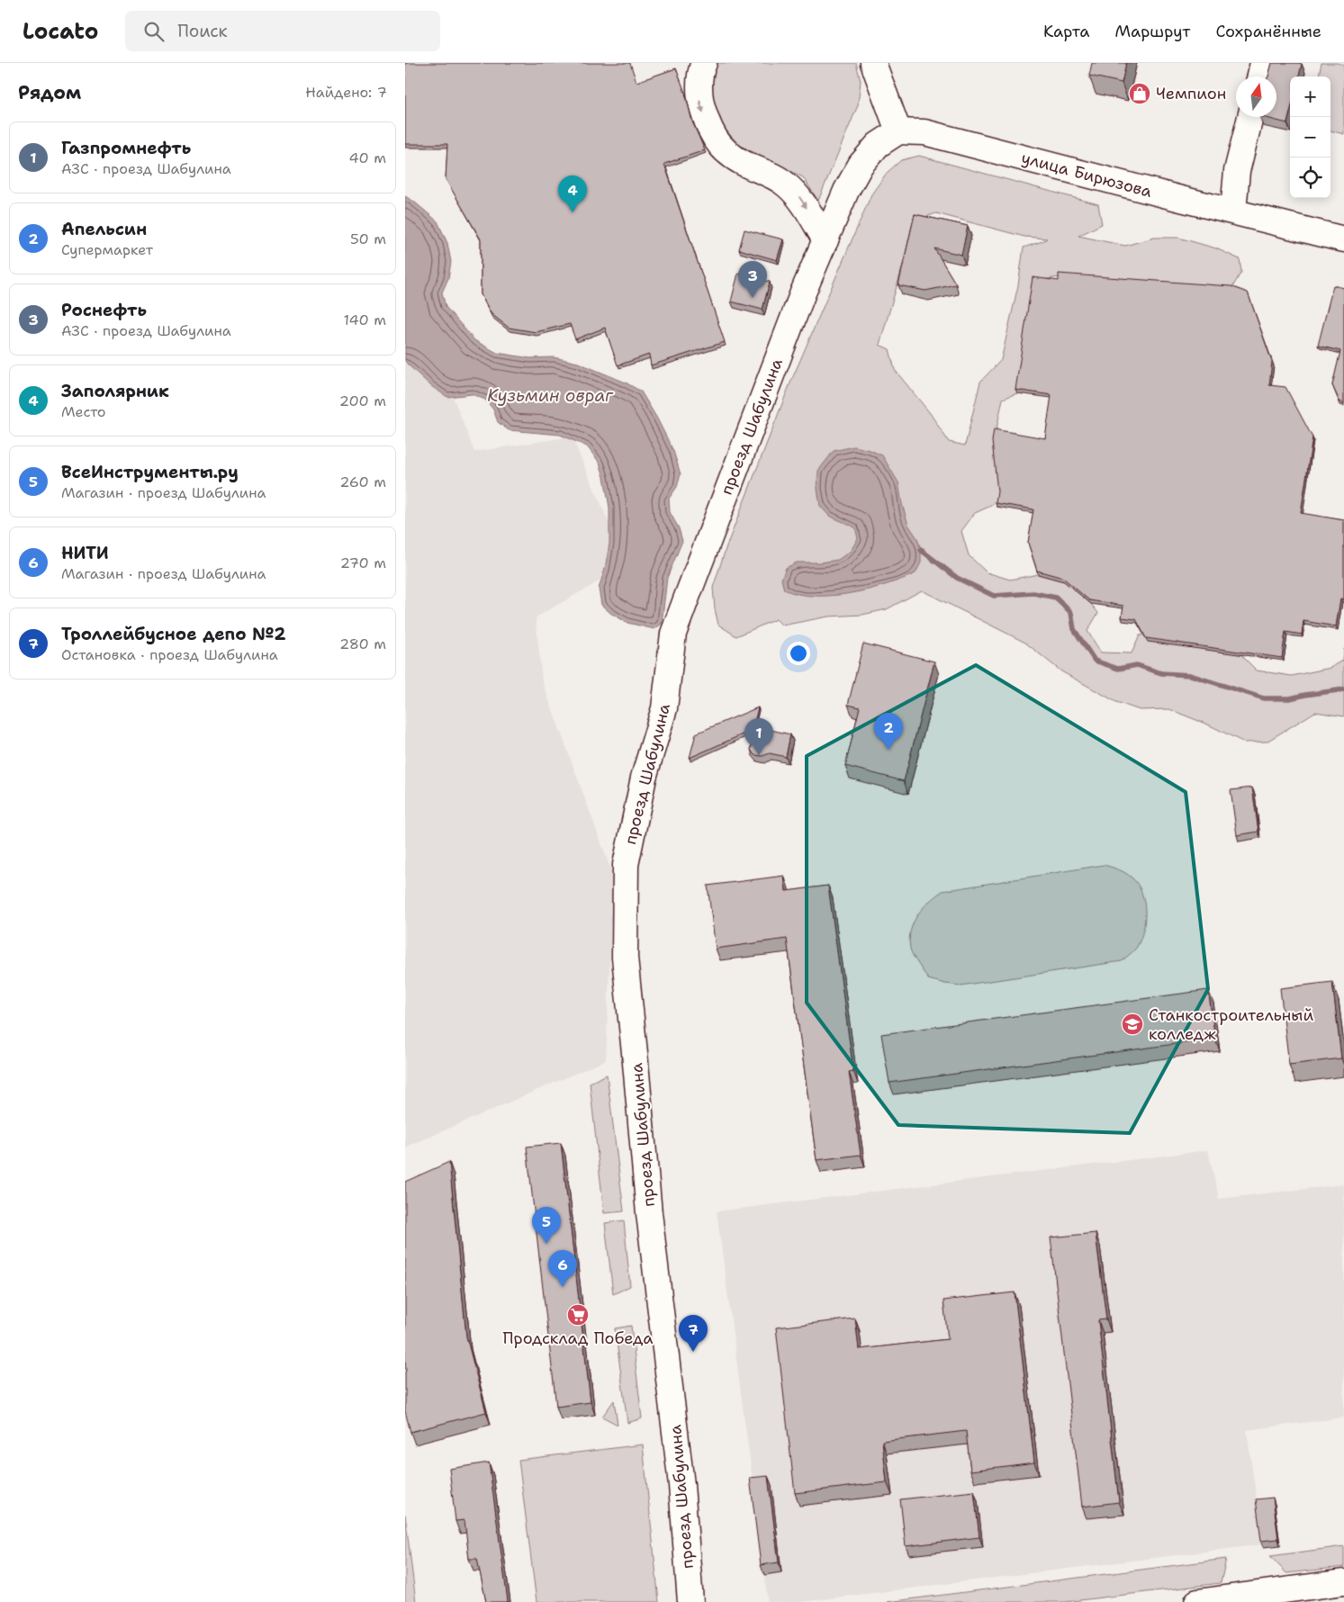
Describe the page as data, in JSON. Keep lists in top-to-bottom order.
{
  "streets": {
    "main road": ["улица Бирюзова", "проезд Шабулина"]
  },
  "crossings": [
    ["улица Бирюзова", "проезд Шабулина"]
  ],
  "water": ["Кузьмин овраг"],
  "places": {
    "shop": ["Чемпион"],
    "school or university": ["Станкостроительный колледж"],
    "supermarket": ["Продсклад Победа"]
  },
  "north": "top",
  "page": {
    "header": "Locato",
    "search": "Поиск",
    "nav": ["Карта", "Маршрут", "Сохранённые"],
    "heading": ["Рядом", "Найдено: 7"],
    "map_buttons": ["+", "−"],
    "list": [
      {
        "mark": "1",
        "name": "Газпромнефть",
        "note": "АЗС · проезд Шабулина",
        "value": "40 m"
      },
      {
        "mark": "2",
        "name": "Апельсин",
        "note": "Супермаркет",
        "value": "50 m"
      },
      {
        "mark": "3",
        "name": "Роснефть",
        "note": "АЗС · проезд Шабулина",
        "value": "140 m"
      },
      {
        "mark": "4",
        "name": "Заполярник",
        "note": "Место",
        "value": "200 m"
      },
      {
        "mark": "5",
        "name": "ВсеИнструменты.ру",
        "note": "Магазин · проезд Шабулина",
        "value": "260 m"
      },
      {
        "mark": "6",
        "name": "НИТИ",
        "note": "Магазин · проезд Шабулина",
        "value": "270 m"
      },
      {
        "mark": "7",
        "name": "Троллейбусное депо №2",
        "note": "Остановка · проезд Шабулина",
        "value": "280 m"
      }
    ],
    "pins": [
      "4",
      "3",
      "2",
      "1",
      "5",
      "6",
      "7"
    ]
  }
}
